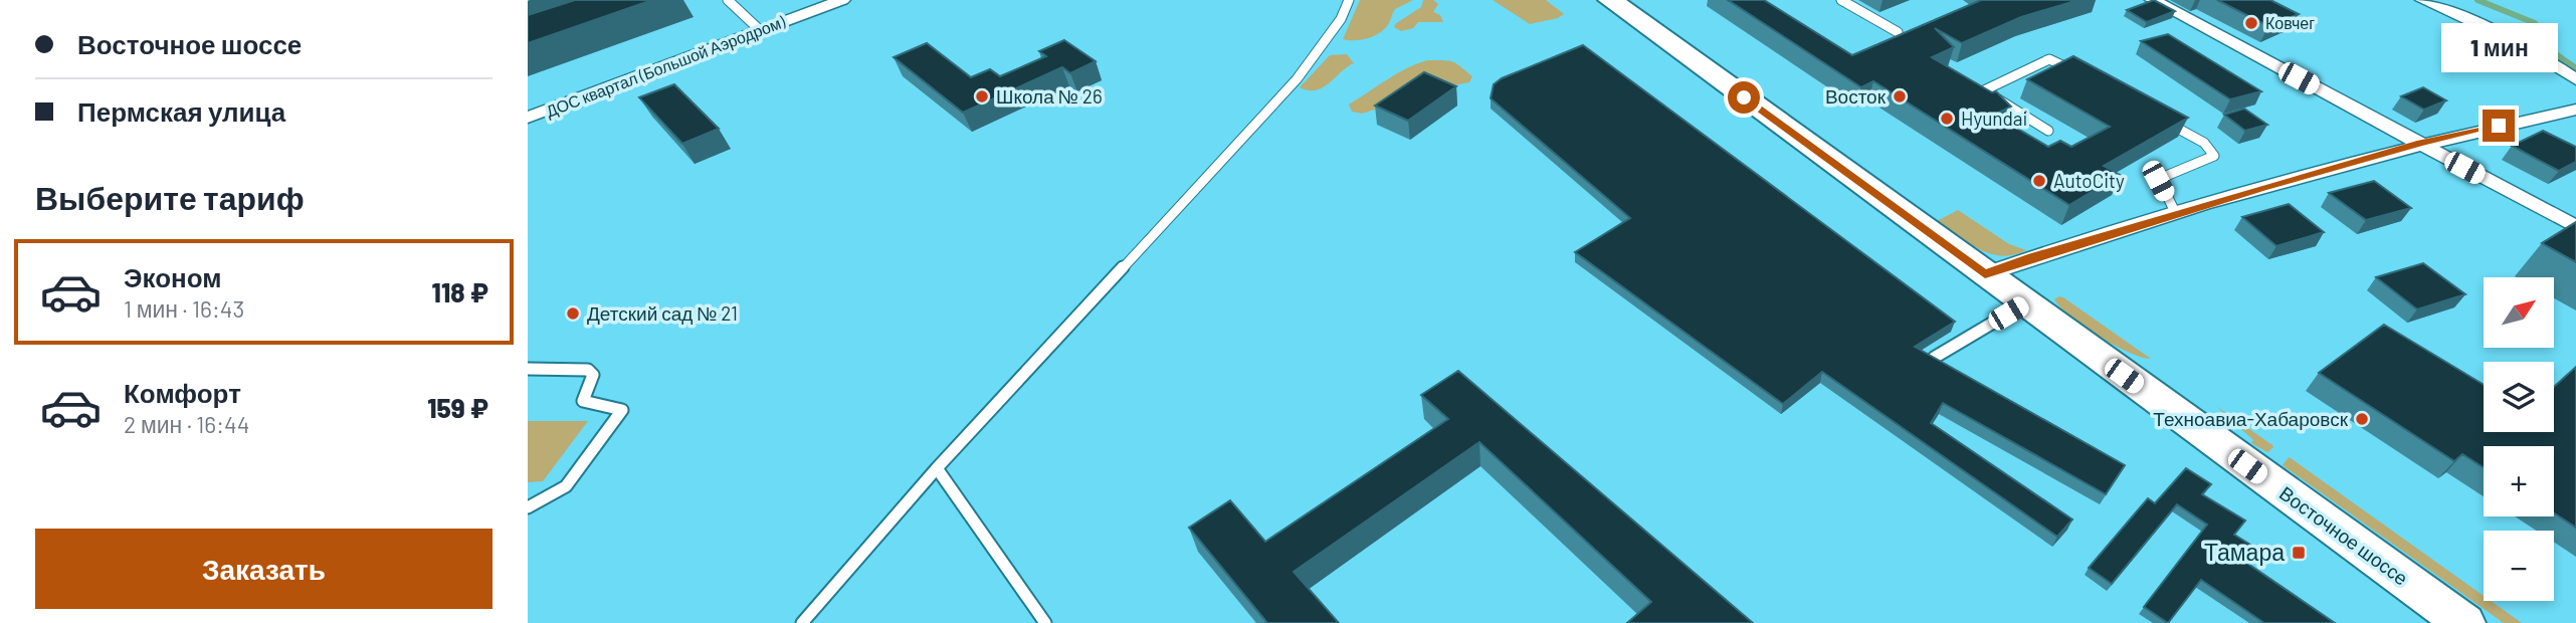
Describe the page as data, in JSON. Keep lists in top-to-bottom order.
{
  "streets": {
    "main road": ["Восточное шоссе"],
    "street": ["ДОС квартал (Большой Аэродром)"]
  },
  "places": {
    "other": [
      "Ковчег",
      "Школа № 26",
      "Восток",
      "Hyundai",
      "AutoCity",
      "Детский сад № 21",
      "Техноавиа-Хабаровск"
    ],
    "transit": ["Тамара"]
  },
  "north": "top right",
  "page": {
    "banner": ["Восточное шоссе", "Пермская улица"],
    "bubble": "1 мин",
    "heading": "Выберите тариф",
    "list": [
      {
        "name": "Эконом",
        "note": "1 мин · 16:43",
        "value": "118 ₽"
      },
      {
        "name": "Комфорт",
        "note": "2 мин · 16:44",
        "value": "159 ₽"
      }
    ],
    "map_buttons": ["+", "−"],
    "buttons": "Заказать"
  }
}
